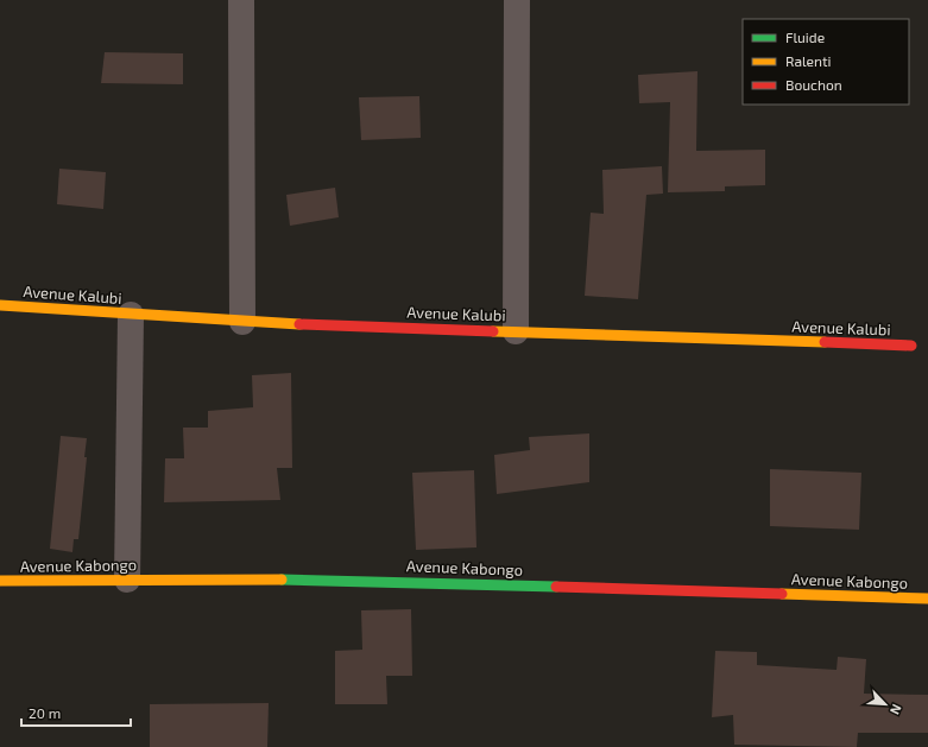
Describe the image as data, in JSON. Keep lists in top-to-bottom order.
{
  "streets": {
    "street": ["Avenue Kalubi", "Avenue Kabongo"]
  },
  "legend": ["Fluide", "Ralenti", "Bouchon"],
  "scale_bar": "20 m",
  "north": "bottom right"
}
